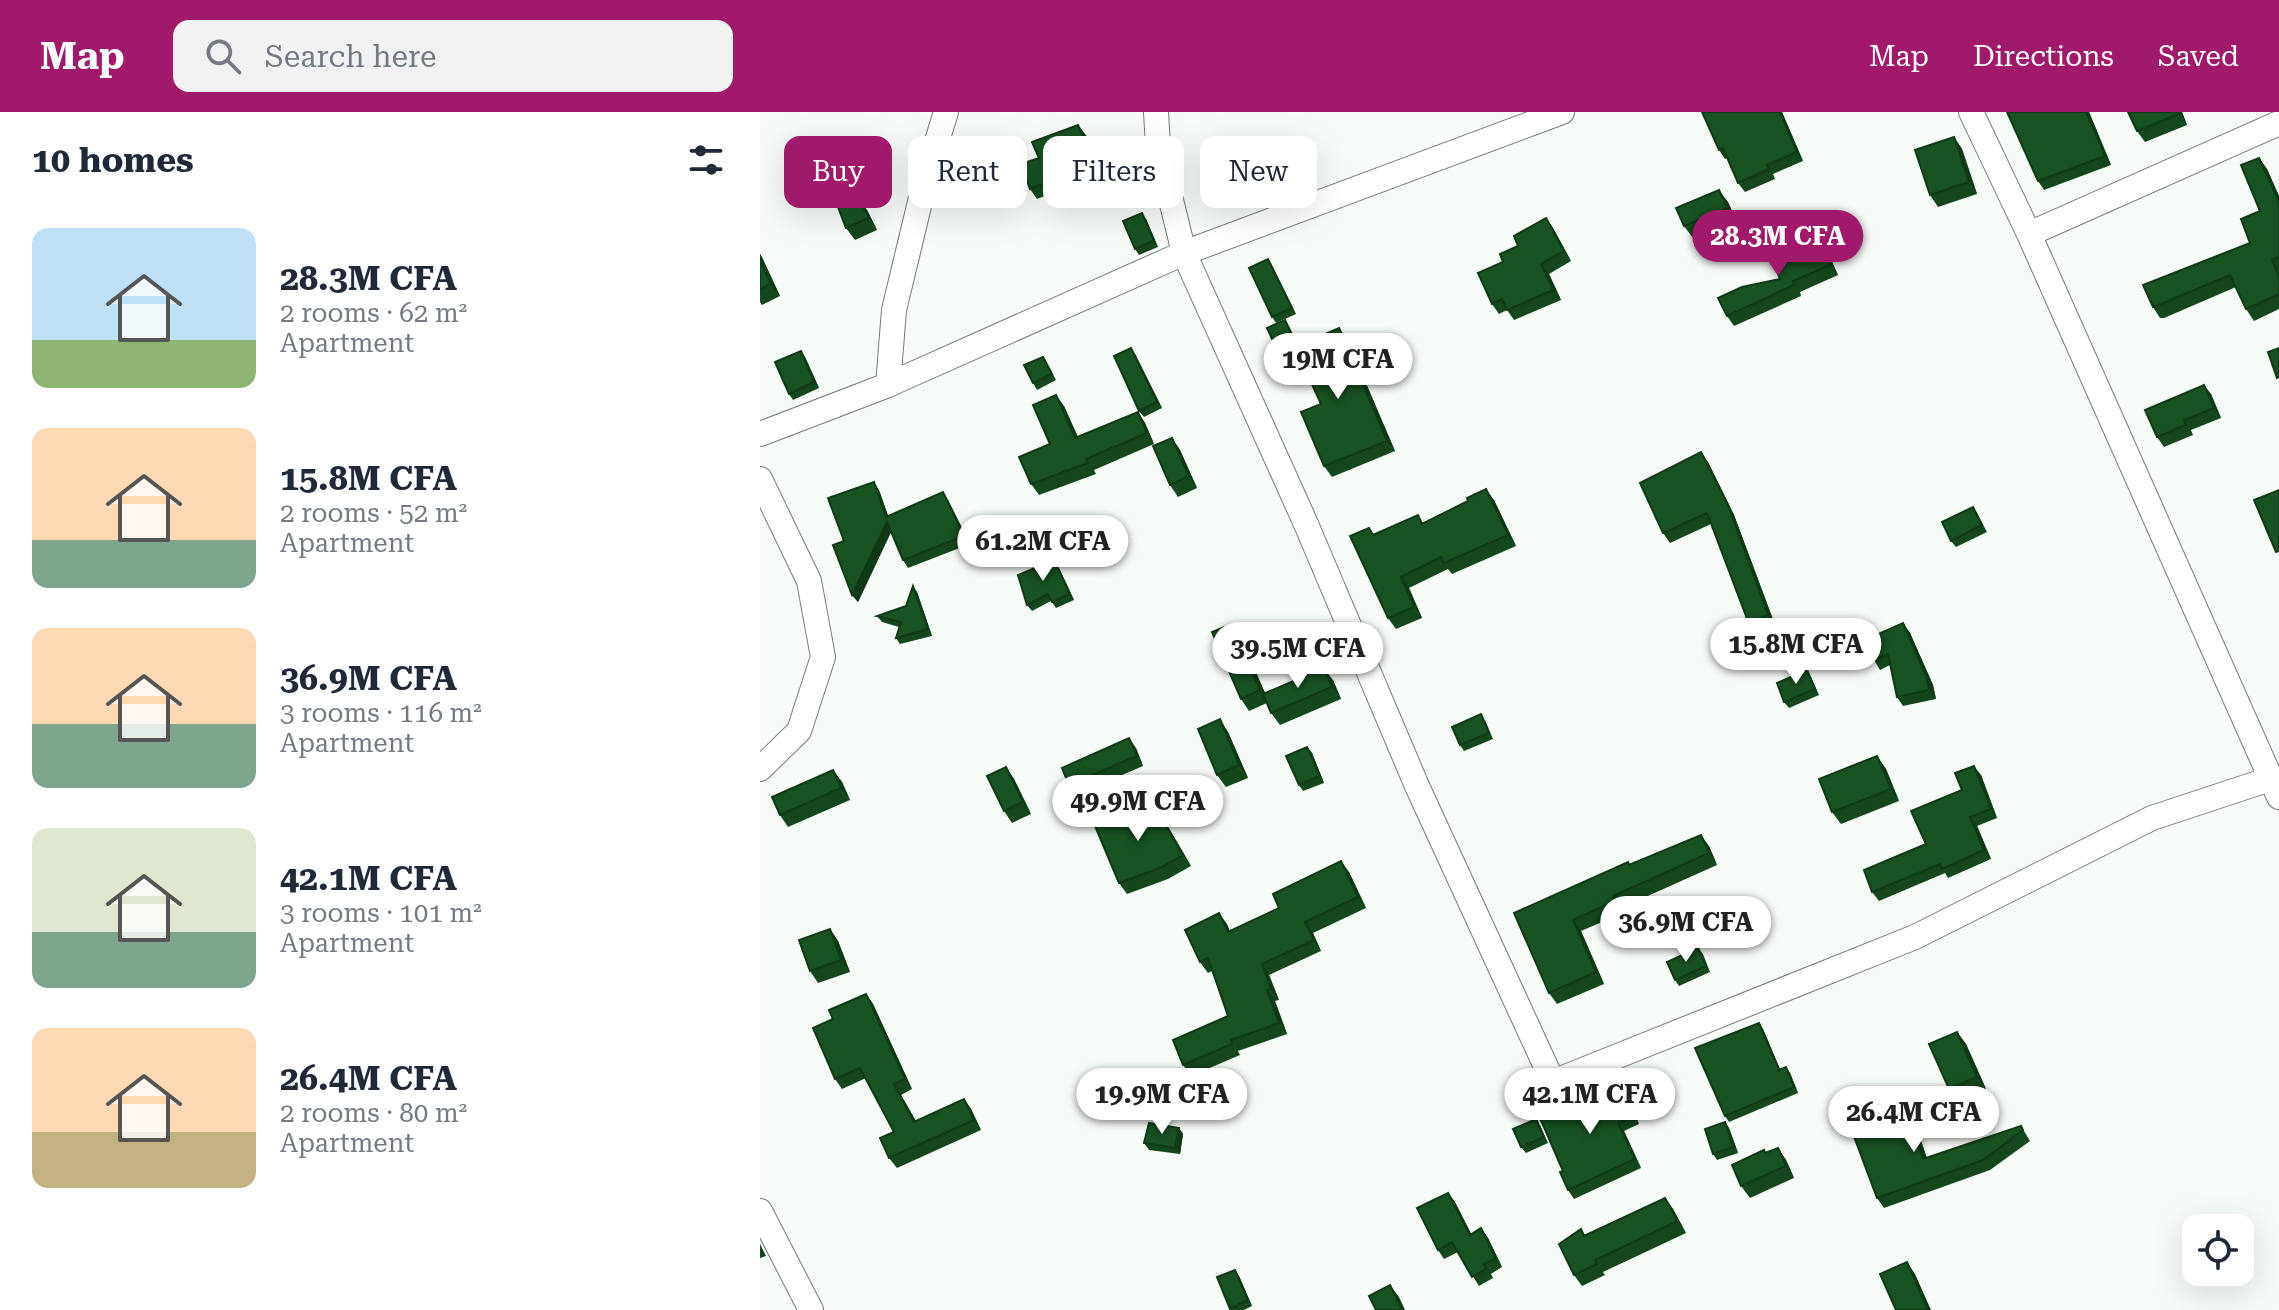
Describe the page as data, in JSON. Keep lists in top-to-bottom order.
{
  "page": {
    "header": "Map",
    "search": "Search here",
    "nav": ["Map", "Directions", "Saved"],
    "heading": "10 homes",
    "chip": [
      "Buy",
      "Rent",
      "Filters",
      "New"
    ],
    "list": [
      {
        "name": "28.3M CFA",
        "note": "2 rooms · 62 m² · Apartment"
      },
      {
        "name": "15.8M CFA",
        "note": "2 rooms · 52 m² · Apartment"
      },
      {
        "name": "36.9M CFA",
        "note": "3 rooms · 116 m² · Apartment"
      },
      {
        "name": "42.1M CFA",
        "note": "3 rooms · 101 m² · Apartment"
      },
      {
        "name": "26.4M CFA",
        "note": "2 rooms · 80 m² · Apartment"
      }
    ],
    "price": [
      "28.3M CFA",
      "19M CFA",
      "61.2M CFA",
      "15.8M CFA",
      "39.5M CFA",
      "49.9M CFA",
      "36.9M CFA",
      "19.9M CFA",
      "42.1M CFA",
      "26.4M CFA"
    ]
  }
}
